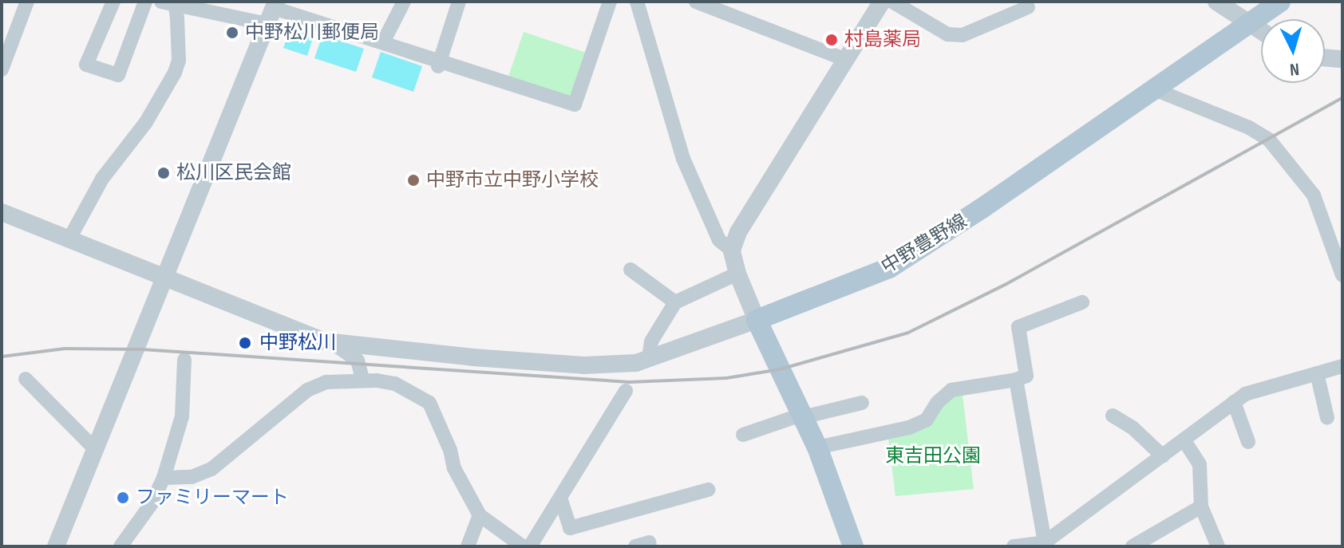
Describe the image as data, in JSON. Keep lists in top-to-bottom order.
{
  "streets": {
    "main road": ["中野豊野線"]
  },
  "parks": ["東吉田公園"],
  "places": [
    "中野松川郵便局",
    "村島薬局",
    "松川区民会館",
    "中野市立中野小学校",
    "中野松川",
    "ファミリーマート"
  ],
  "north": "bottom"
}
